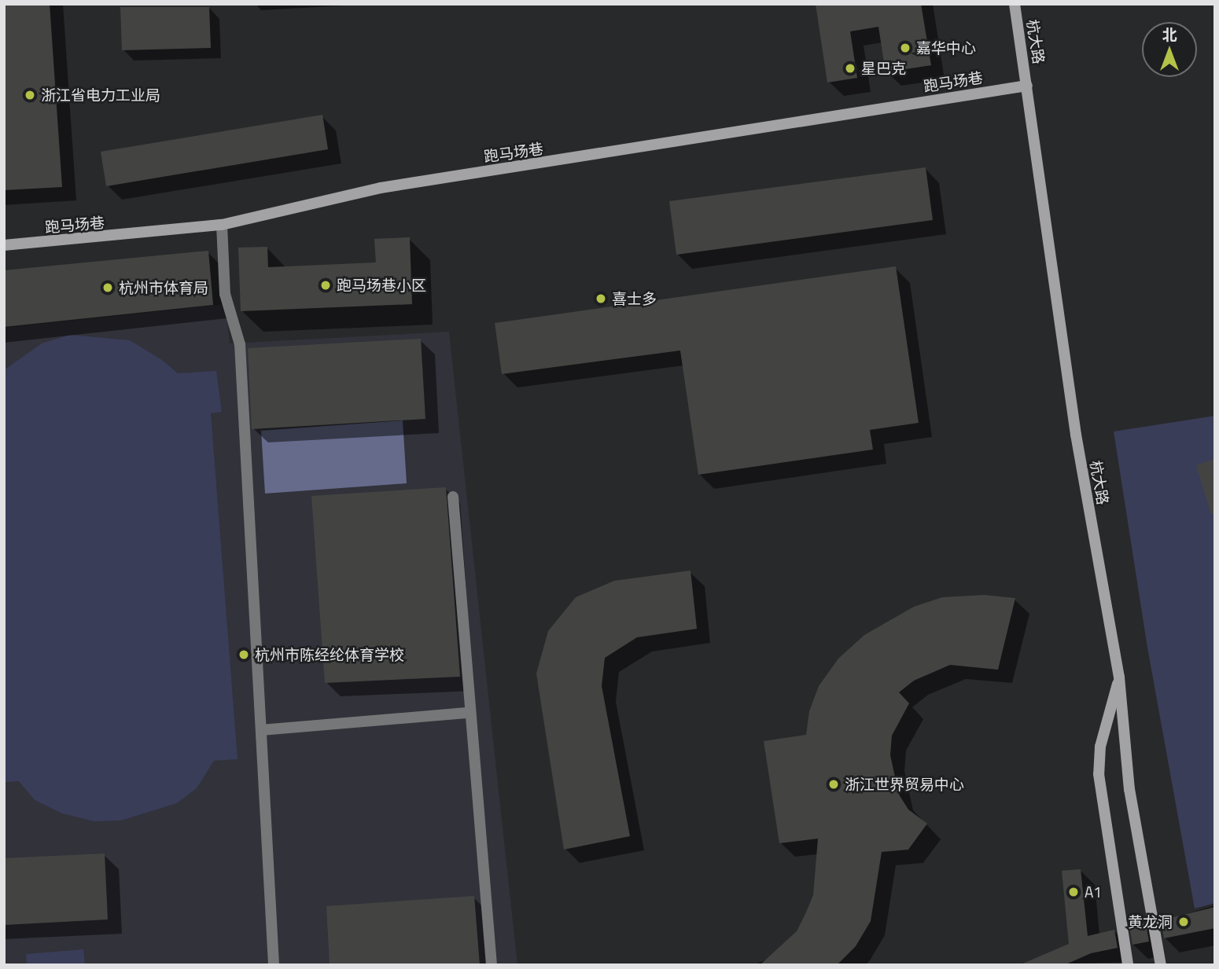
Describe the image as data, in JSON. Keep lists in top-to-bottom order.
{
  "streets": {
    "main road": ["杭大路", "跑马场巷"]
  },
  "crossings": [
    ["杭大路", "跑马场巷"]
  ],
  "places": [
    "嘉华中心",
    "星巴克",
    "浙江省电力工业局",
    "跑马场巷小区",
    "杭州市体育局",
    "喜士多",
    "杭州市陈经纶体育学校",
    "浙江世界贸易中心",
    "A1",
    "黄龙洞"
  ],
  "north": "top"
}
